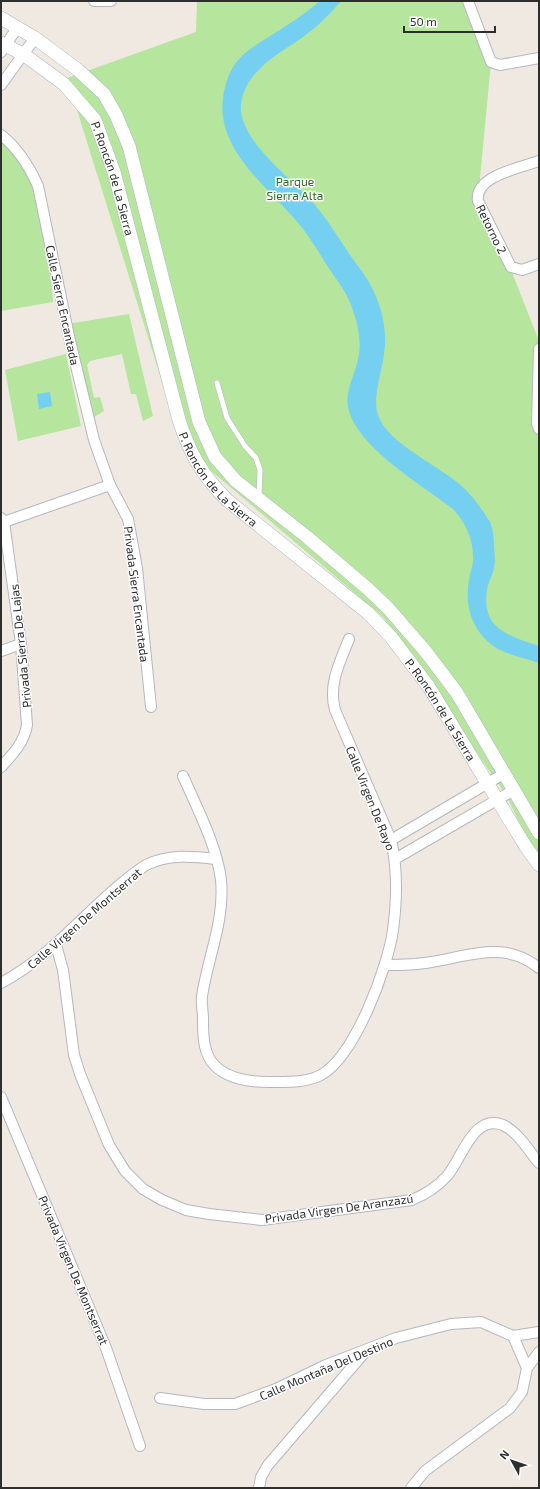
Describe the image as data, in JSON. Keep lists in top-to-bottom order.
{
  "streets": {
    "street": [
      "P. Roncón de La Sierra",
      "Retorno 2",
      "Calle Sierra Encantada",
      "Privada Sierra Encantada",
      "Privada Sierra De Lajas",
      "Calle Virgen De Rayo",
      "Calle Virgen De Montserrat",
      "Privada Virgen De Aranzazú",
      "Privada Virgen De Montserrat",
      "Calle Montaña Del Destino"
    ]
  },
  "crossings": [
    ["Calle Sierra Encantada", "Privada Sierra Encantada"],
    ["Calle Virgen De Rayo", "Calle Virgen De Montserrat"],
    ["Calle Virgen De Montserrat", "Privada Virgen De Aranzazú"]
  ],
  "parks": ["Parque Sierra Alta"],
  "scale_bar": "50 m",
  "north": "top left"
}
